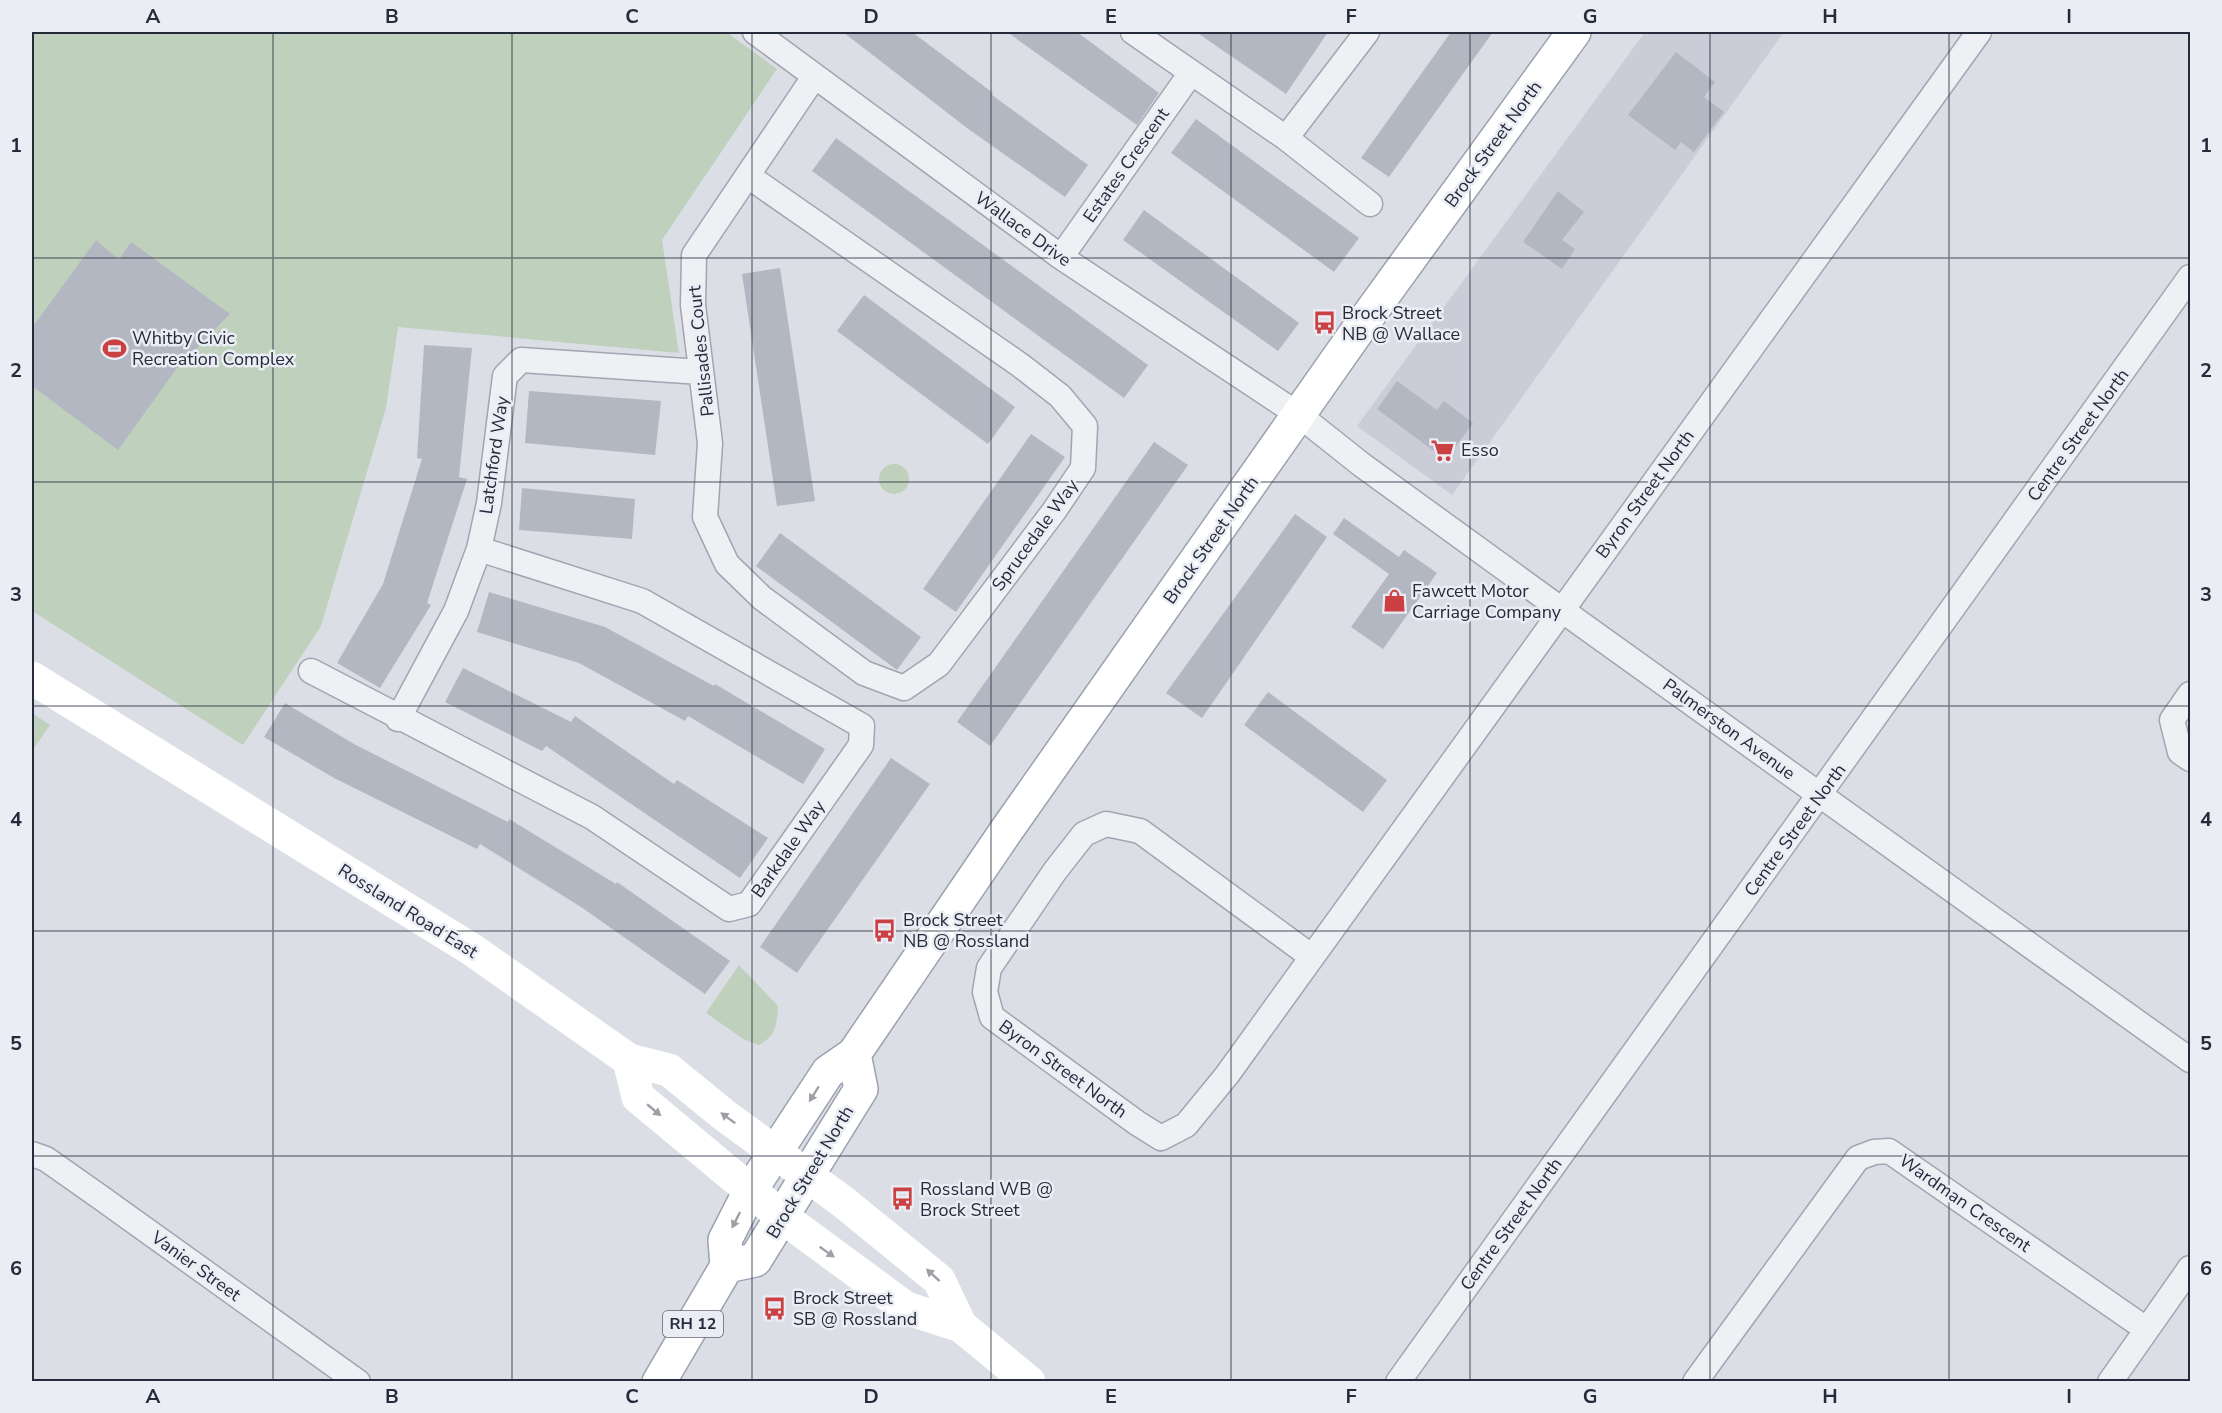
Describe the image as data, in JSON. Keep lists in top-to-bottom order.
{
  "streets": {
    "main road": ["Brock Street North", "Rossland Road East", "RH 12"],
    "street": [
      "Estates Crescent",
      "Wallace Drive",
      "Pallisades Court",
      "Centre Street North",
      "Latchford Way",
      "Byron Street North",
      "Sprucedale Way",
      "Palmerston Avenue",
      "Barkdale Way",
      "Wardman Crescent",
      "Vanier Street"
    ]
  },
  "crossings": [
    ["Brock Street North", "Wallace Drive"],
    ["Brock Street North", "Palmerston Avenue"],
    ["Brock Street North", "Rossland Road East"],
    ["Brock Street North", "RH 12"],
    ["Estates Crescent", "Wallace Drive"],
    ["Wallace Drive", "Pallisades Court"],
    ["Wallace Drive", "Palmerston Avenue"],
    ["Pallisades Court", "Latchford Way"],
    ["Pallisades Court", "Sprucedale Way"],
    ["Centre Street North", "Palmerston Avenue"],
    ["Latchford Way", "Barkdale Way"],
    ["Byron Street North", "Palmerston Avenue"]
  ],
  "places": {
    "bus stop": [
      "Brock Street NB @ Wallace",
      "Brock Street NB @ Rossland",
      "Rossland WB @ Brock Street",
      "Brock Street SB @ Rossland"
    ],
    "sports": ["Whitby Civic Recreation Complex"],
    "supermarket": ["Esso"],
    "shop": ["Fawcett Motor Carriage Company"]
  },
  "grid": {
    "columns": [
      "A",
      "B",
      "C",
      "D",
      "E",
      "F",
      "G",
      "H",
      "I"
    ],
    "rows": [
      "1",
      "2",
      "3",
      "4",
      "5",
      "6"
    ]
  }
}
